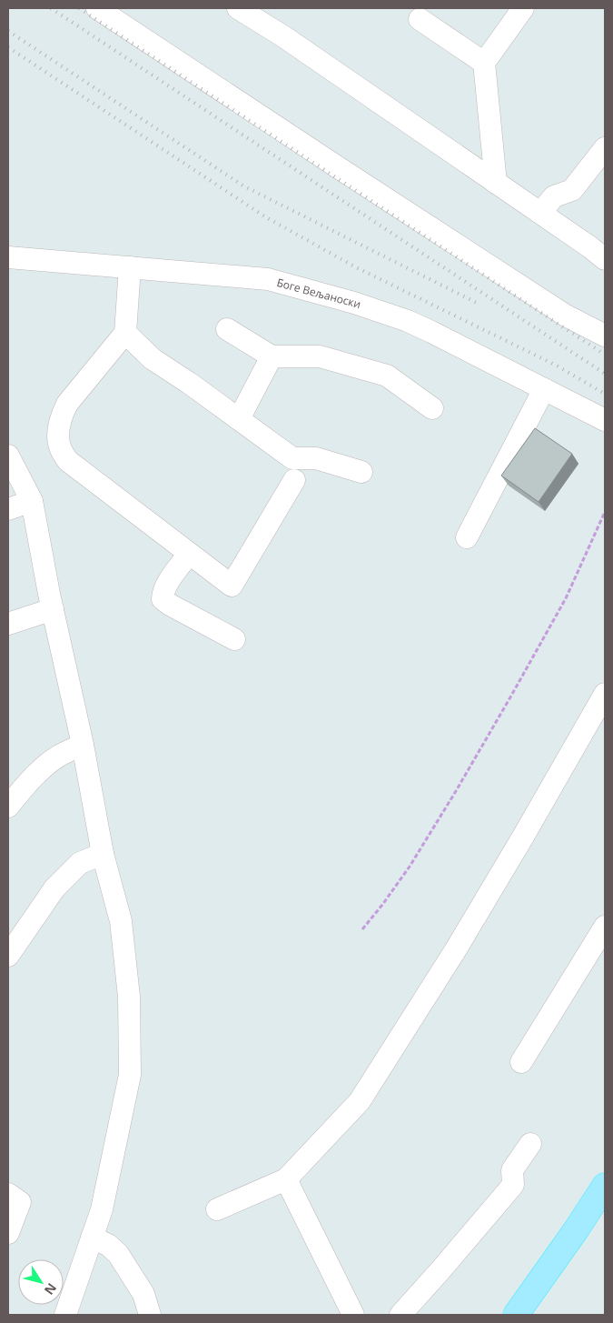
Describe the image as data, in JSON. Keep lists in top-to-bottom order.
{
  "streets": {
    "street": ["Боге Вељаноски"]
  },
  "north": "bottom right"
}
